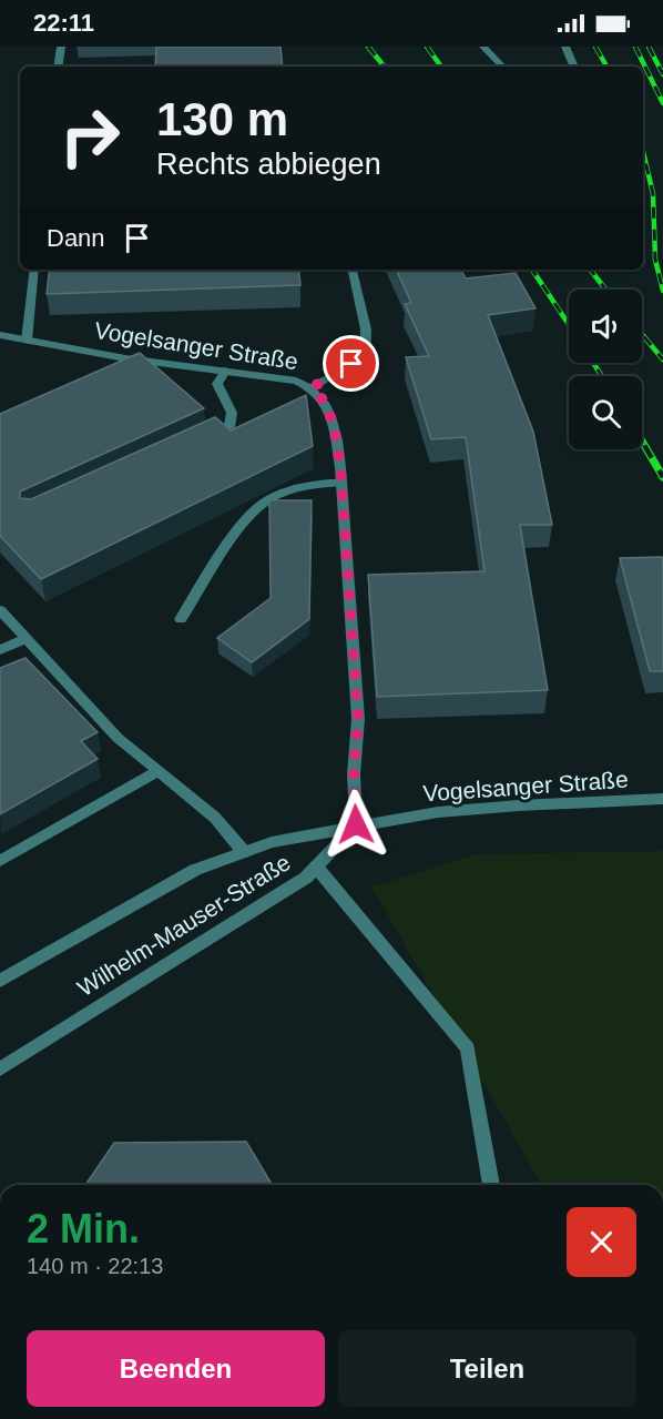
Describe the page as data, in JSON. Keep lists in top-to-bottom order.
{
  "streets": {
    "street": ["Vogelsanger Straße", "Wilhelm-Mauser-Straße"]
  },
  "crossings": [
    ["Vogelsanger Straße", "Wilhelm-Mauser-Straße"]
  ],
  "page": {
    "status": "22:11",
    "turn": ["130 m", "Rechts abbiegen"],
    "then": "Dann",
    "heading": ["2 Min.", "140 m · 22:13"],
    "buttons": ["Beenden", "Teilen"]
  }
}
